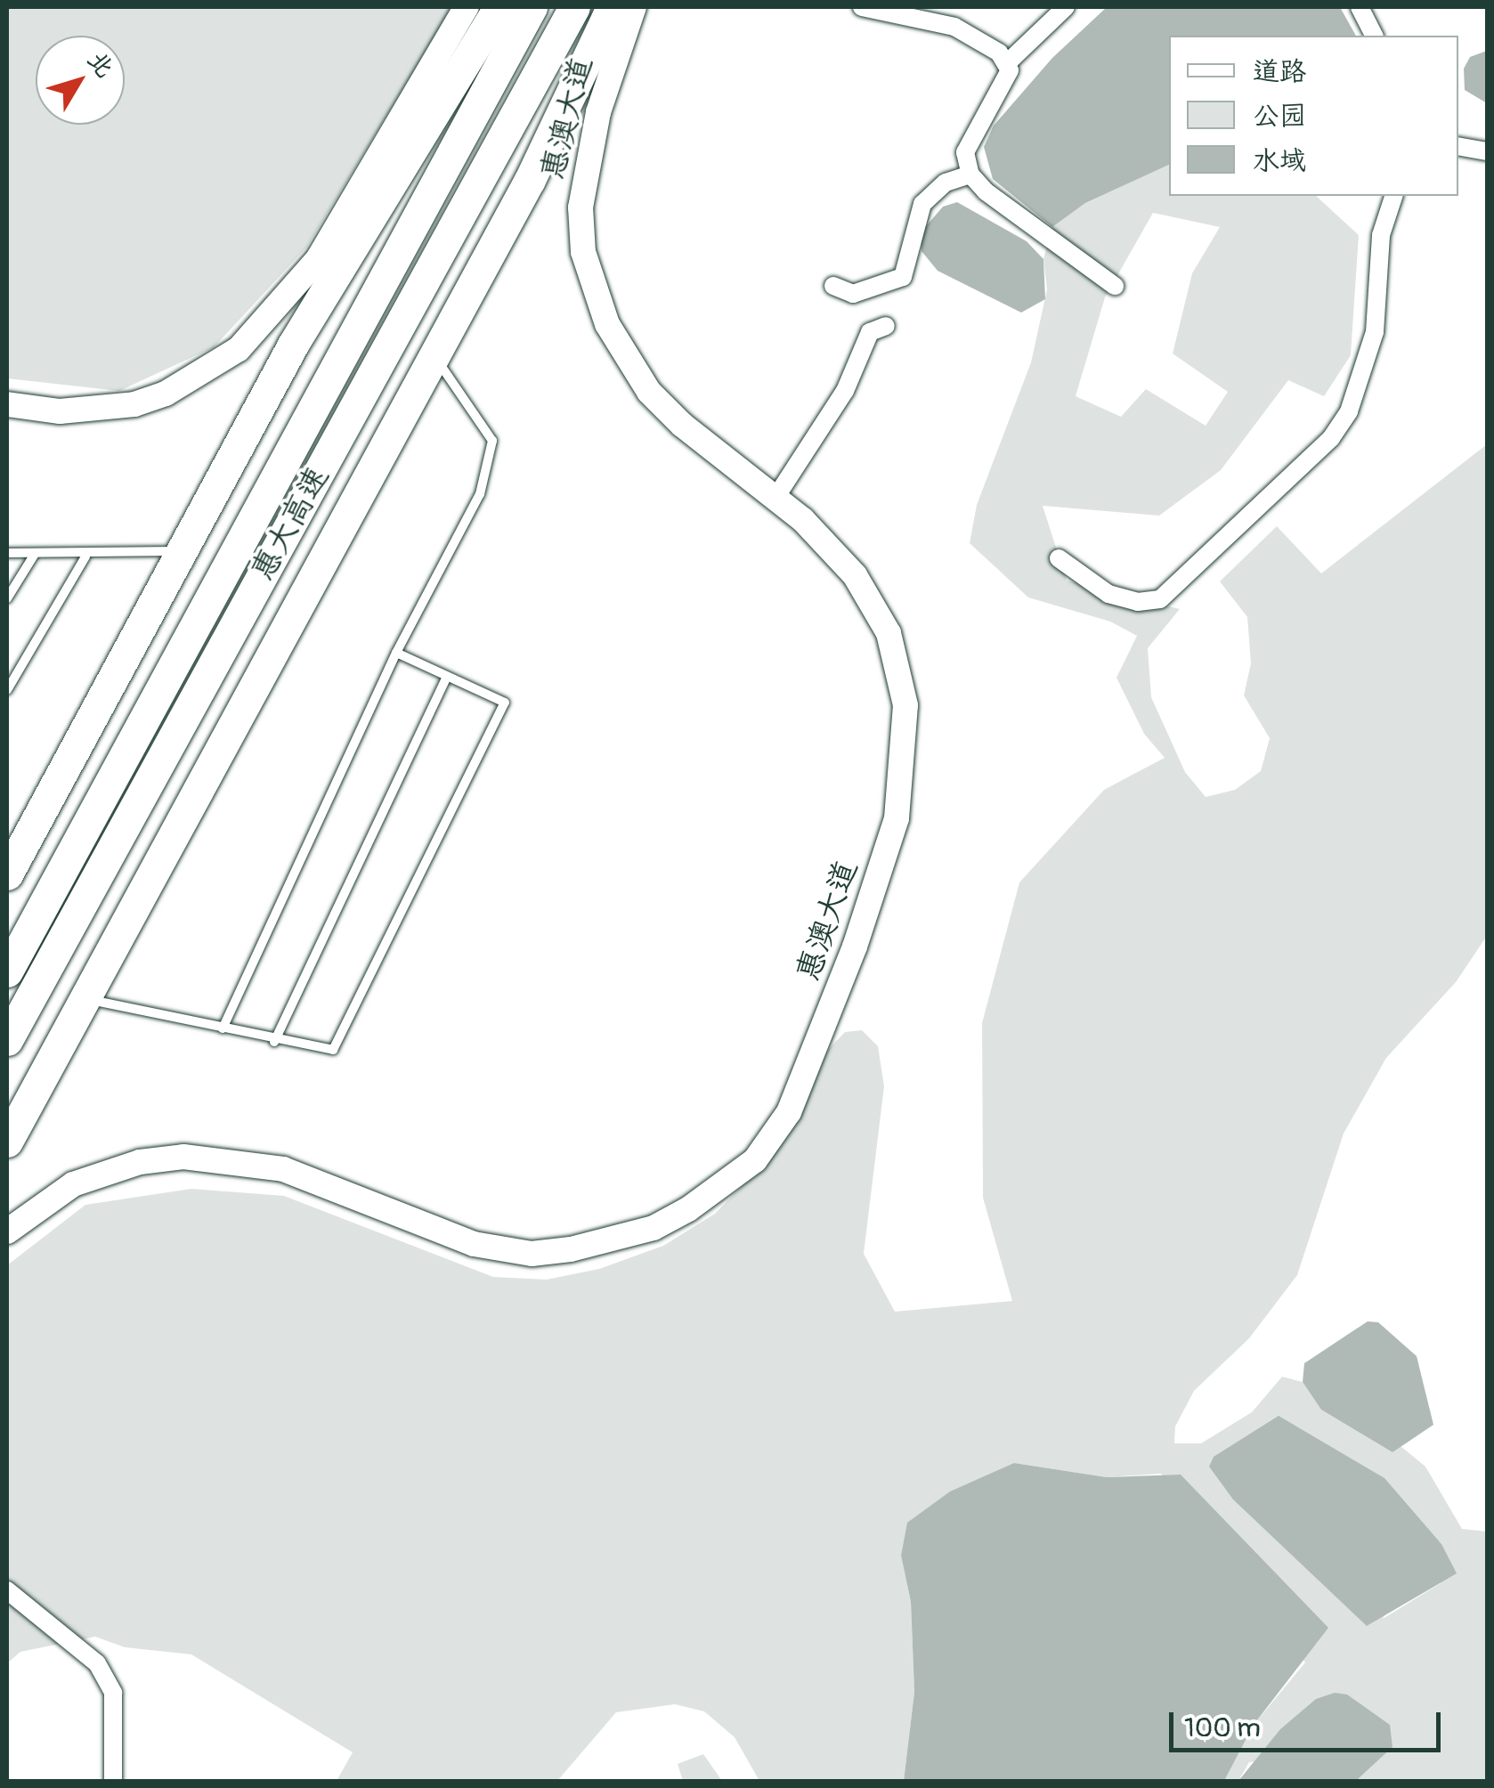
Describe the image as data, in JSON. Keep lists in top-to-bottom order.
{
  "streets": {
    "highway": ["惠大高速"],
    "street": ["惠澳大道"]
  },
  "legend": ["道路", "公园", "水域"],
  "scale_bar": "100 m",
  "north": "top right"
}
